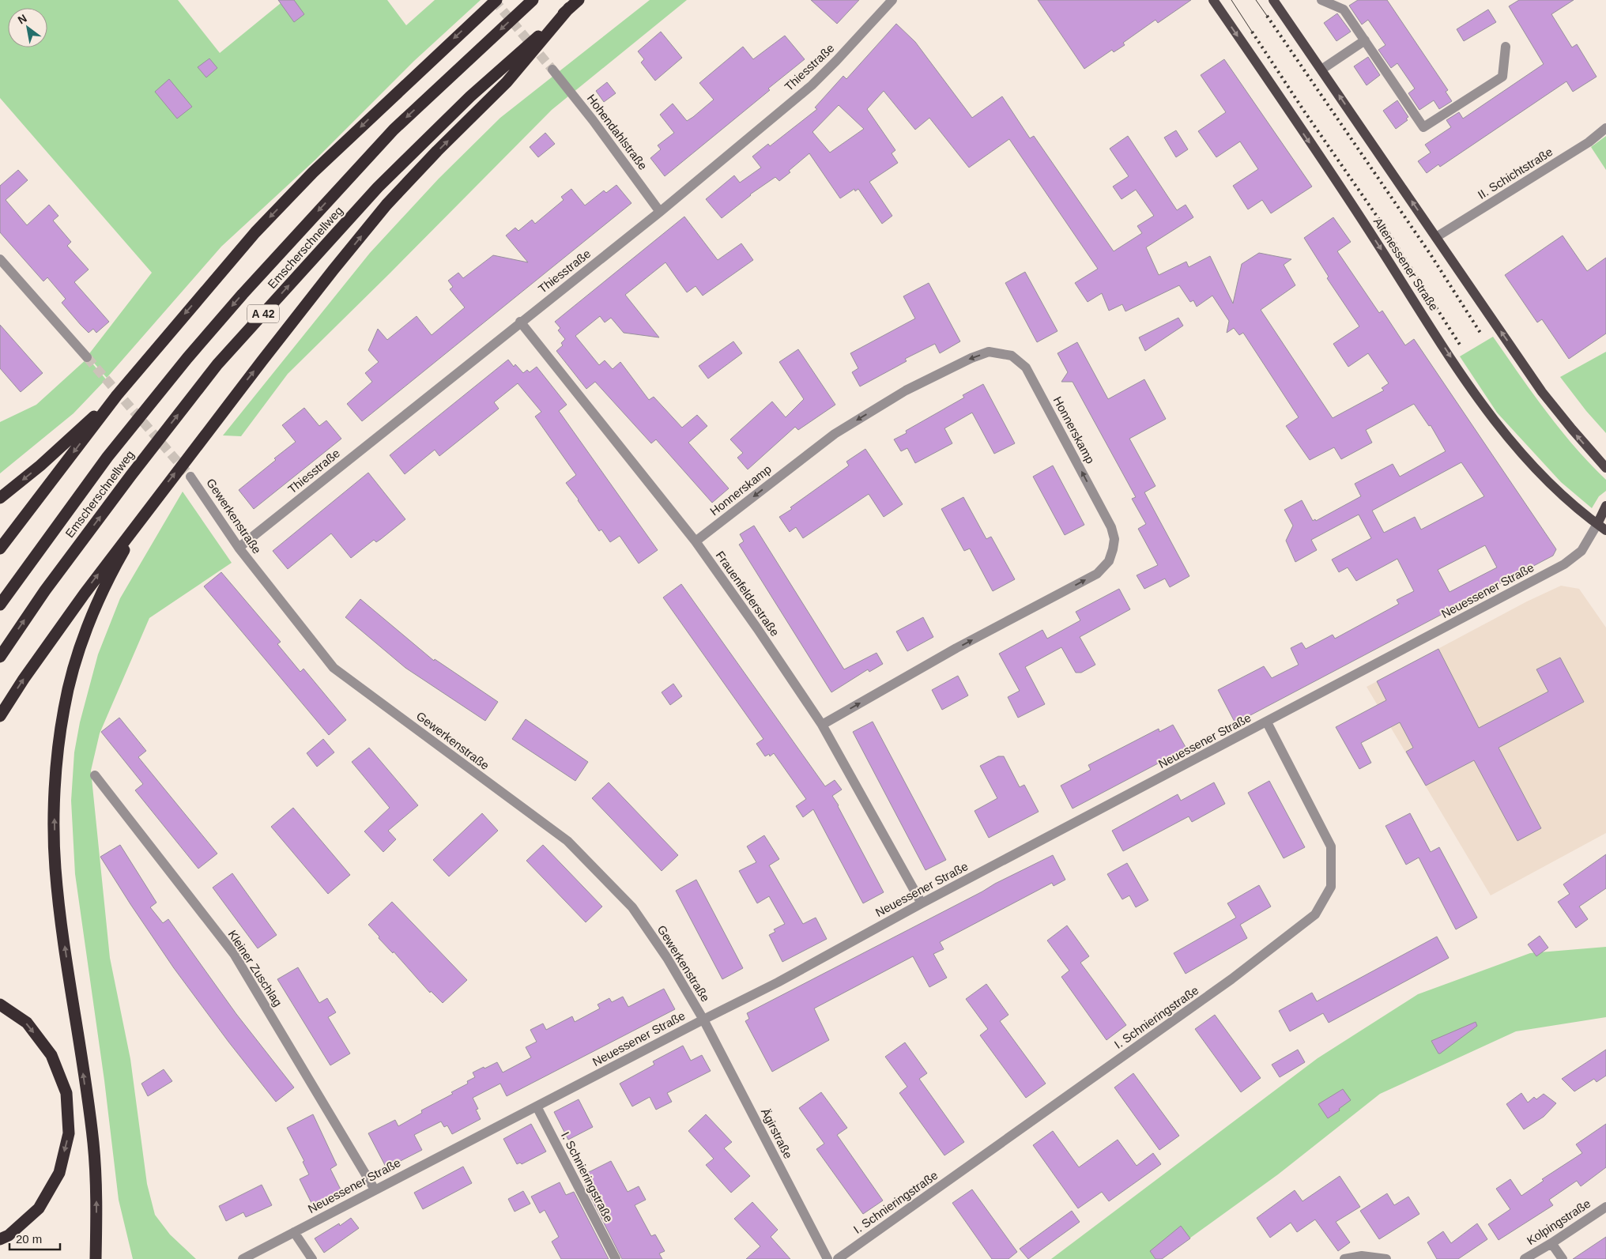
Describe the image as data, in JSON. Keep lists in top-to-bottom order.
{
  "streets": {
    "highway": ["Emscherschnellweg", "A 42"],
    "main road": ["Altenessener Straße"],
    "street": [
      "Thiesstraße",
      "Hohendahlstraße",
      "II. Schichtstraße",
      "Honnerskamp",
      "Gewerkenstraße",
      "Neuessener Straße",
      "Frauenfelderstraße",
      "Kleiner Zuschlag",
      "I. Schnieringstraße",
      "Ägirstraße",
      "Kolpingstraße"
    ]
  },
  "crossings": [
    ["Thiesstraße", "Hohendahlstraße"],
    ["Thiesstraße", "Gewerkenstraße"],
    ["Thiesstraße", "Frauenfelderstraße"],
    ["Altenessener Straße", "Neuessener Straße"],
    ["Honnerskamp", "Frauenfelderstraße"],
    ["Gewerkenstraße", "Neuessener Straße"],
    ["Gewerkenstraße", "Ägirstraße"],
    ["Neuessener Straße", "Frauenfelderstraße"],
    ["Neuessener Straße", "Kleiner Zuschlag"],
    ["Neuessener Straße", "I. Schnieringstraße"],
    ["Neuessener Straße", "Ägirstraße"]
  ],
  "scale_bar": "20 m",
  "north": "top left"
}
